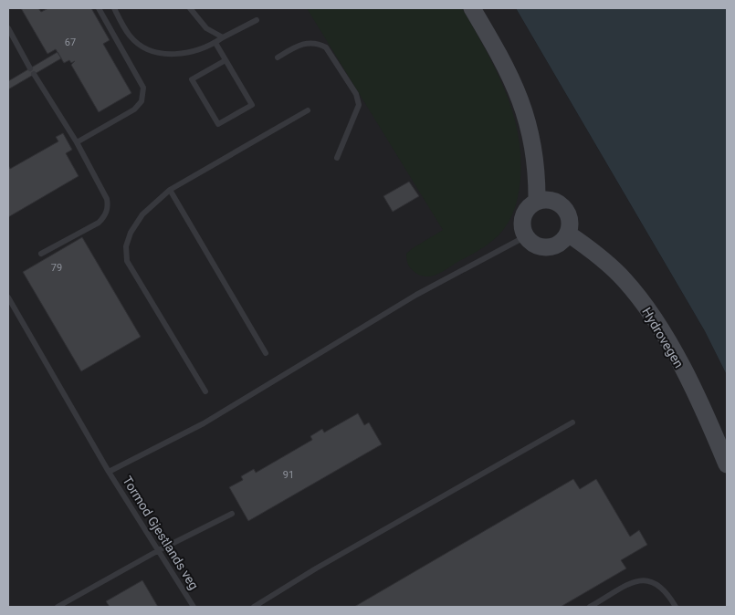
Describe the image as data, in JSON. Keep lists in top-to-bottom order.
{
  "streets": {
    "street": ["Hydrovegen"],
    "lane": ["Tormod Gjestlands veg"]
  },
  "house_numbers": ["67", "79", "91"]
}
